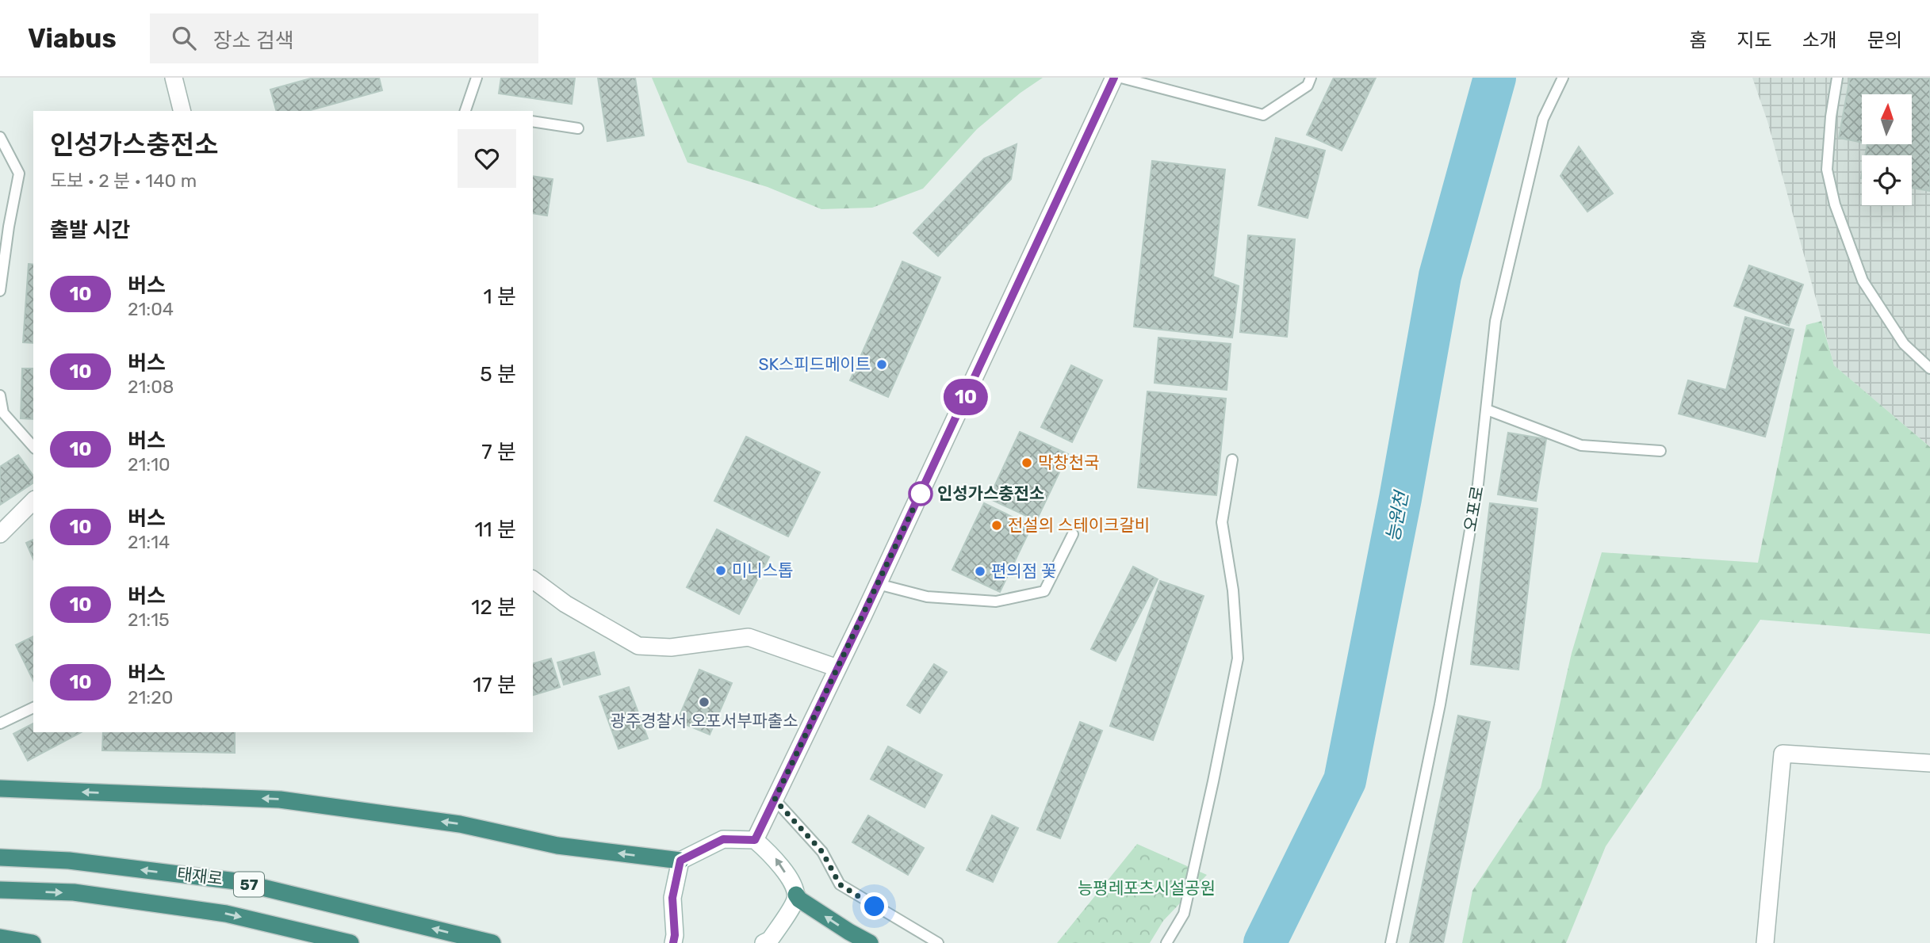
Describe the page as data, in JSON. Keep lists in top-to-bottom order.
{
  "streets": {
    "highway": ["태재로", "57"],
    "lane": ["오포로"]
  },
  "water": ["능원천"],
  "parks": ["능평레포츠시설공원"],
  "places": [
    "SK스피드메이트",
    "막창천국",
    "인성가스충전소",
    "전설의 스테이크갈비",
    "미니스톱",
    "편의점 꽃",
    "광주경찰서 오포서부파출소"
  ],
  "lines": ["bus line 10"],
  "north": "top",
  "page": {
    "header": "Viabus",
    "search": "장소 검색",
    "nav": [
      "홈",
      "지도",
      "소개",
      "문의"
    ],
    "on_map": "10",
    "heading": [
      ["인성가스충전소", "도보 · 2 분 · 140 m"],
      "출발 시간"
    ],
    "list": [
      {
        "mark": "10",
        "name": "버스",
        "note": "21:04",
        "value": "1 분"
      },
      {
        "mark": "10",
        "name": "버스",
        "note": "21:08",
        "value": "5 분"
      },
      {
        "mark": "10",
        "name": "버스",
        "note": "21:10",
        "value": "7 분"
      },
      {
        "mark": "10",
        "name": "버스",
        "note": "21:14",
        "value": "11 분"
      },
      {
        "mark": "10",
        "name": "버스",
        "note": "21:15",
        "value": "12 분"
      },
      {
        "mark": "10",
        "name": "버스",
        "note": "21:20",
        "value": "17 분"
      }
    ]
  }
}
